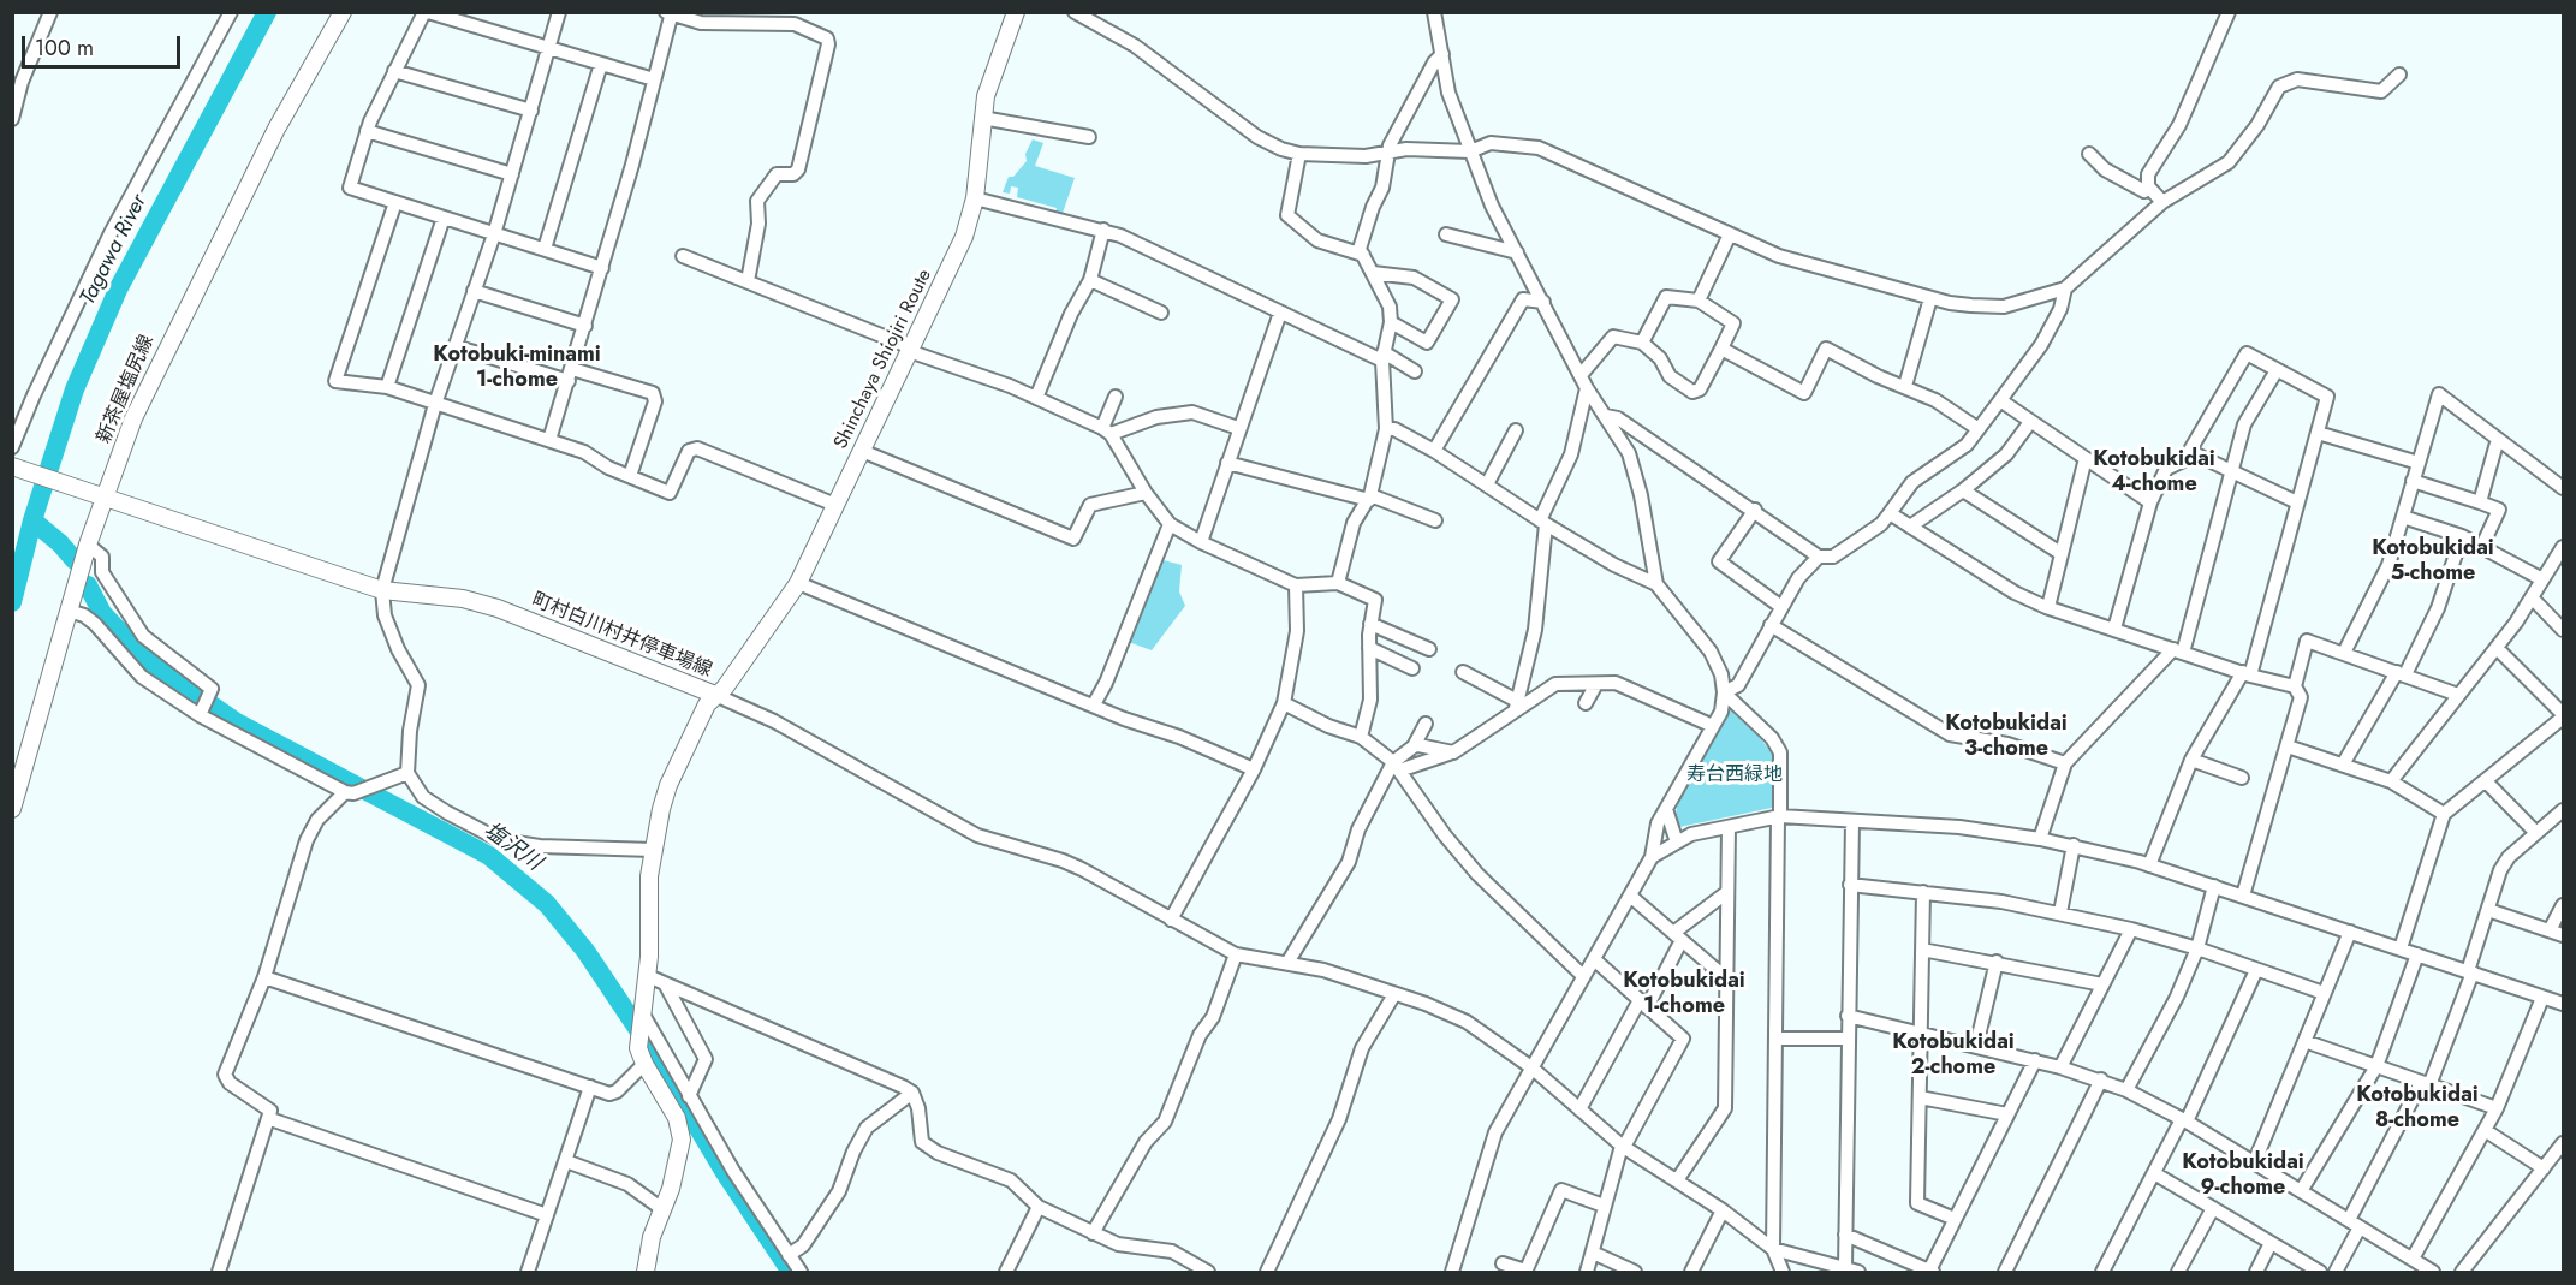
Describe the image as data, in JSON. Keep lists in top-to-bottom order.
{
  "streets": {
    "main road": ["Shinchaya Shiojiri Route", "新茶屋塩尻線", "町村白川村井停車場線"]
  },
  "crossings": [
    ["Shinchaya Shiojiri Route", "町村白川村井停車場線"],
    ["新茶屋塩尻線", "町村白川村井停車場線"]
  ],
  "districts": [
    "Kotobuki-minami 1-chome",
    "Kotobukidai 4-chome",
    "Kotobukidai 5-chome",
    "Kotobukidai 3-chome",
    "Kotobukidai 1-chome",
    "Kotobukidai 2-chome",
    "Kotobukidai 8-chome",
    "Kotobukidai 9-chome"
  ],
  "water": ["Tagawa River", "塩沢川"],
  "parks": ["寿台西緑地"],
  "scale_bar": "100 m"
}
